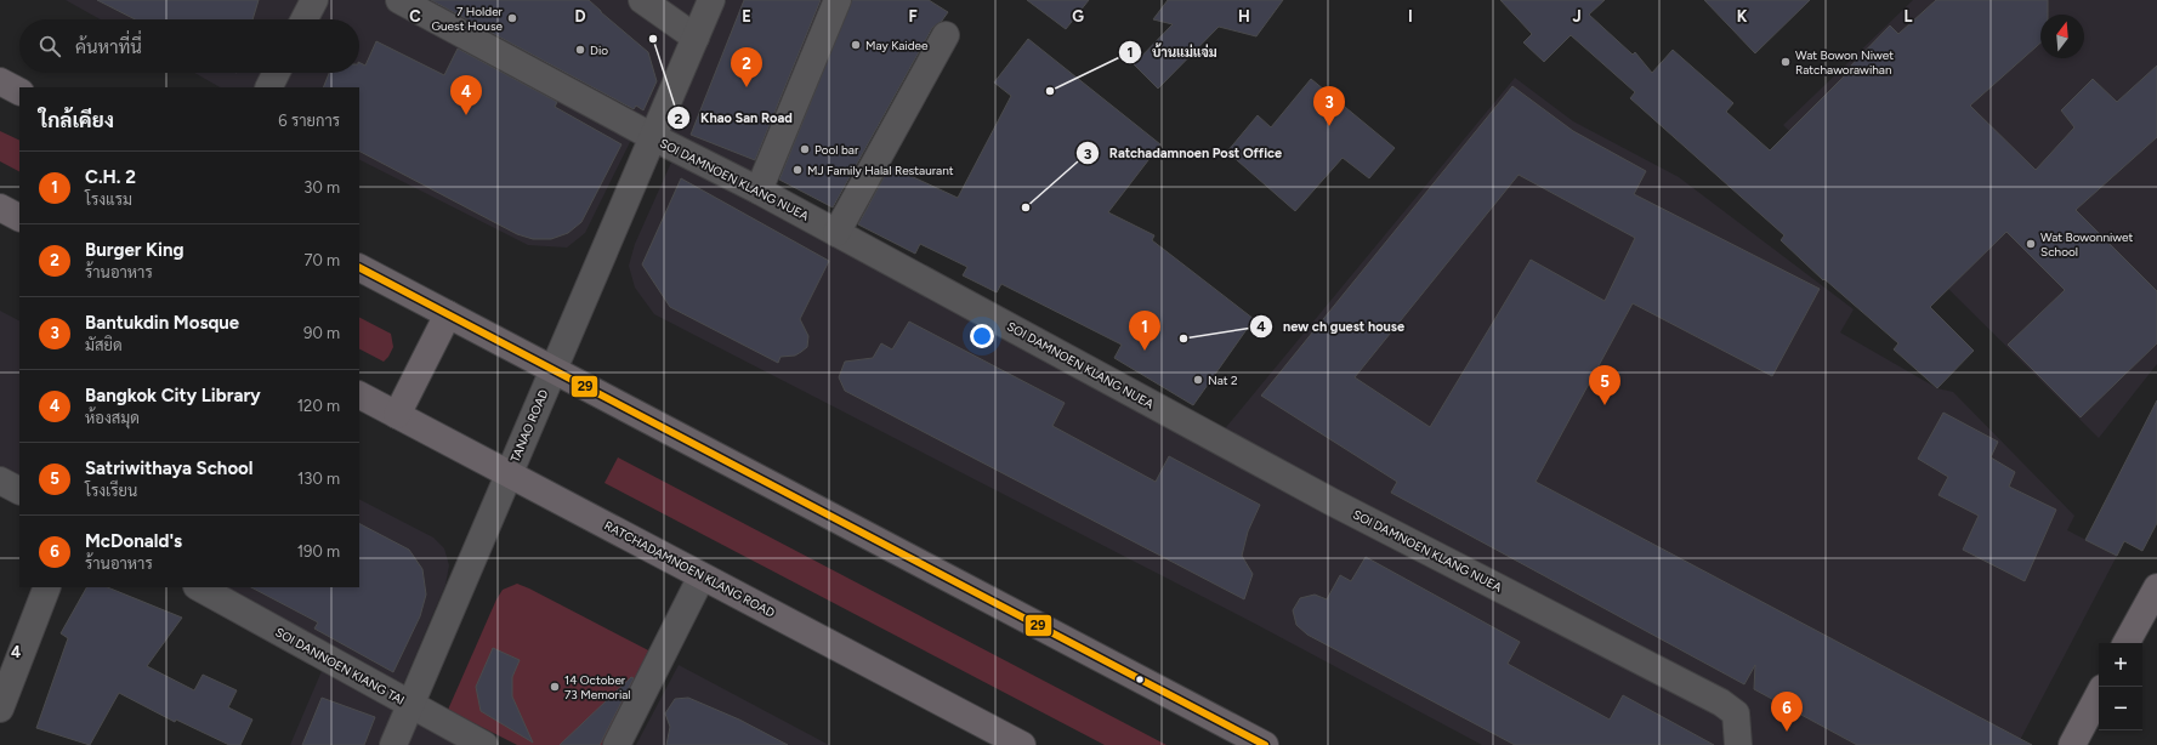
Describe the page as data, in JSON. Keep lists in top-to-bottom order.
{
  "streets": {
    "main road": ["RATCHADAMNOEN KLANG ROAD"],
    "street": ["SOI DAMNOEN KLANG NUEA", "TANAO ROAD", "SOI DANNOEN KIANG TAI"]
  },
  "crossings": [
    ["SOI DAMNOEN KLANG NUEA", "TANAO ROAD"],
    ["TANAO ROAD", "RATCHADAMNOEN KLANG ROAD"],
    ["TANAO ROAD", "SOI DANNOEN KIANG TAI"]
  ],
  "places": [
    "7 Holder Guest House",
    "Khao San Road",
    "May Kaidee",
    "Dio",
    "Wat Bowon Niwet Ratchaworawihan",
    "บ้านแม่แจ่ม",
    "Pool bar",
    "MJ Family Halal Restaurant",
    "Ratchadamnoen Post Office",
    "Wat Bowonniwet School",
    "new ch guest house",
    "Nat 2",
    "14 October 73 Memorial"
  ],
  "lines": ["transit line 29"],
  "north": "top",
  "page": {
    "search": "ค้นหาที่นี่",
    "pins": [
      "2",
      "4",
      "3",
      "1",
      "5",
      "6"
    ],
    "heading": ["ใกล้เคียง", "6 รายการ"],
    "list": [
      {
        "mark": "1",
        "name": "C.H. 2",
        "note": "โรงแรม",
        "value": "30 m"
      },
      {
        "mark": "2",
        "name": "Burger King",
        "note": "ร้านอาหาร",
        "value": "70 m"
      },
      {
        "mark": "3",
        "name": "Bantukdin Mosque",
        "note": "มัสยิด",
        "value": "90 m"
      },
      {
        "mark": "4",
        "name": "Bangkok City Library",
        "note": "ห้องสมุด",
        "value": "120 m"
      },
      {
        "mark": "5",
        "name": "Satriwithaya School",
        "note": "โรงเรียน",
        "value": "130 m"
      },
      {
        "mark": "6",
        "name": "McDonald's",
        "note": "ร้านอาหาร",
        "value": "190 m"
      }
    ],
    "map_buttons": ["+", "−"]
  },
  "grid": {
    "columns": [
      "C",
      "D",
      "E",
      "F",
      "G",
      "H",
      "I",
      "J",
      "K",
      "L"
    ],
    "rows": ["4"]
  }
}
